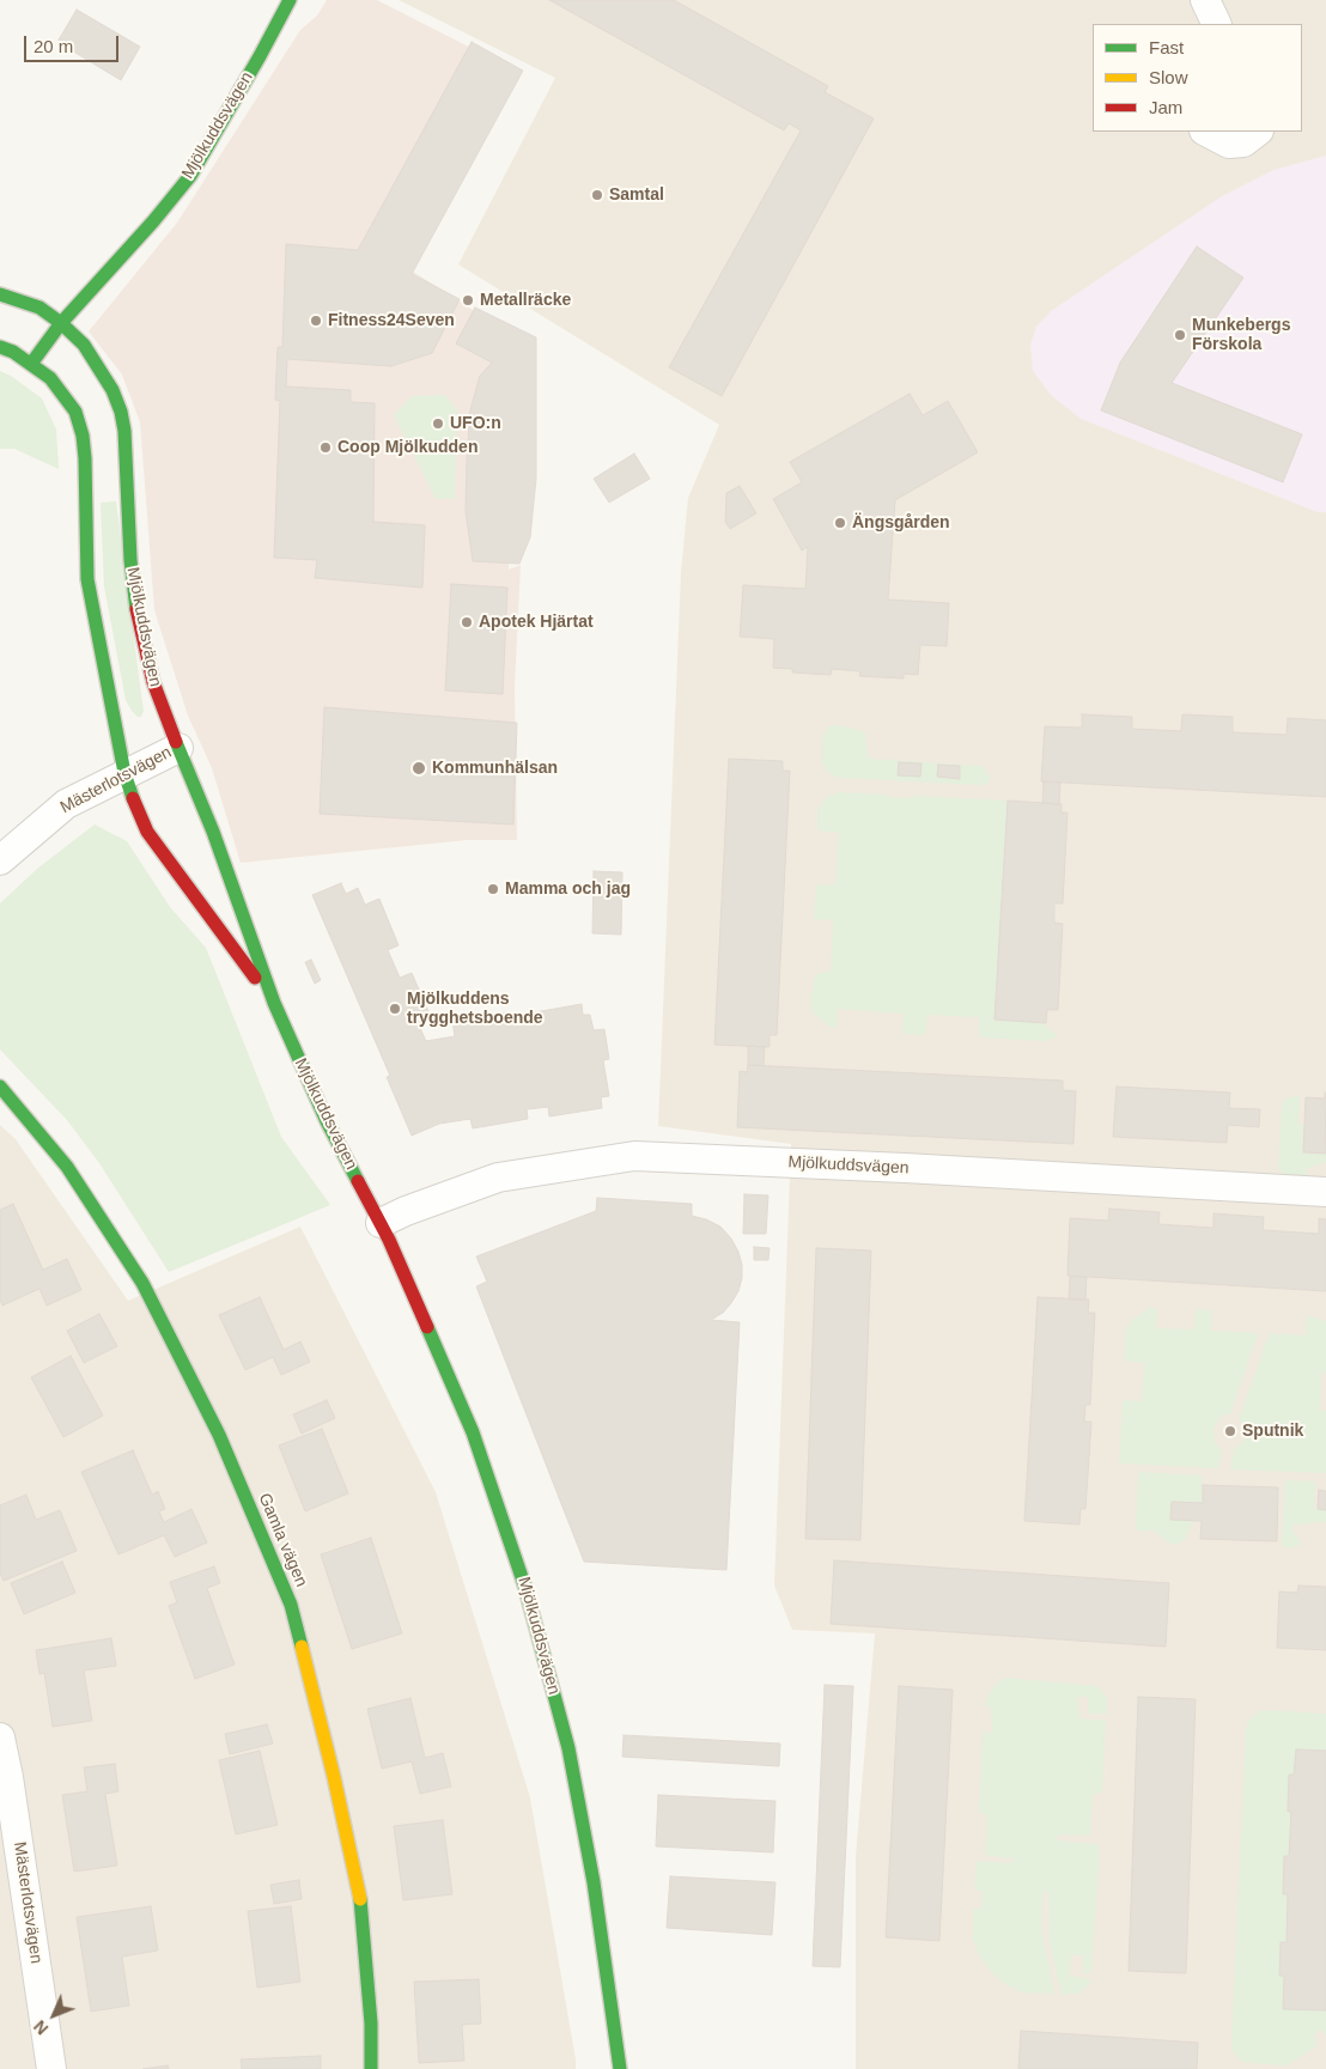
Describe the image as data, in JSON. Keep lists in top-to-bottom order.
{
  "streets": {
    "street": ["Mjölkuddsvägen", "Mästerlotsvägen", "Gamla vägen"]
  },
  "crossings": [
    ["Mjölkuddsvägen", "Mästerlotsvägen"]
  ],
  "places": [
    "Samtal",
    "Metallräcke",
    "Fitness24Seven",
    "Munkebergs Förskola",
    "UFO:n",
    "Coop Mjölkudden",
    "Ängsgården",
    "Apotek Hjärtat",
    "Kommunhälsan",
    "Mamma och jag",
    "Mjölkuddens trygghetsboende",
    "Sputnik"
  ],
  "legend": ["Fast", "Slow", "Jam"],
  "scale_bar": "20 m",
  "north": "bottom left"
}
